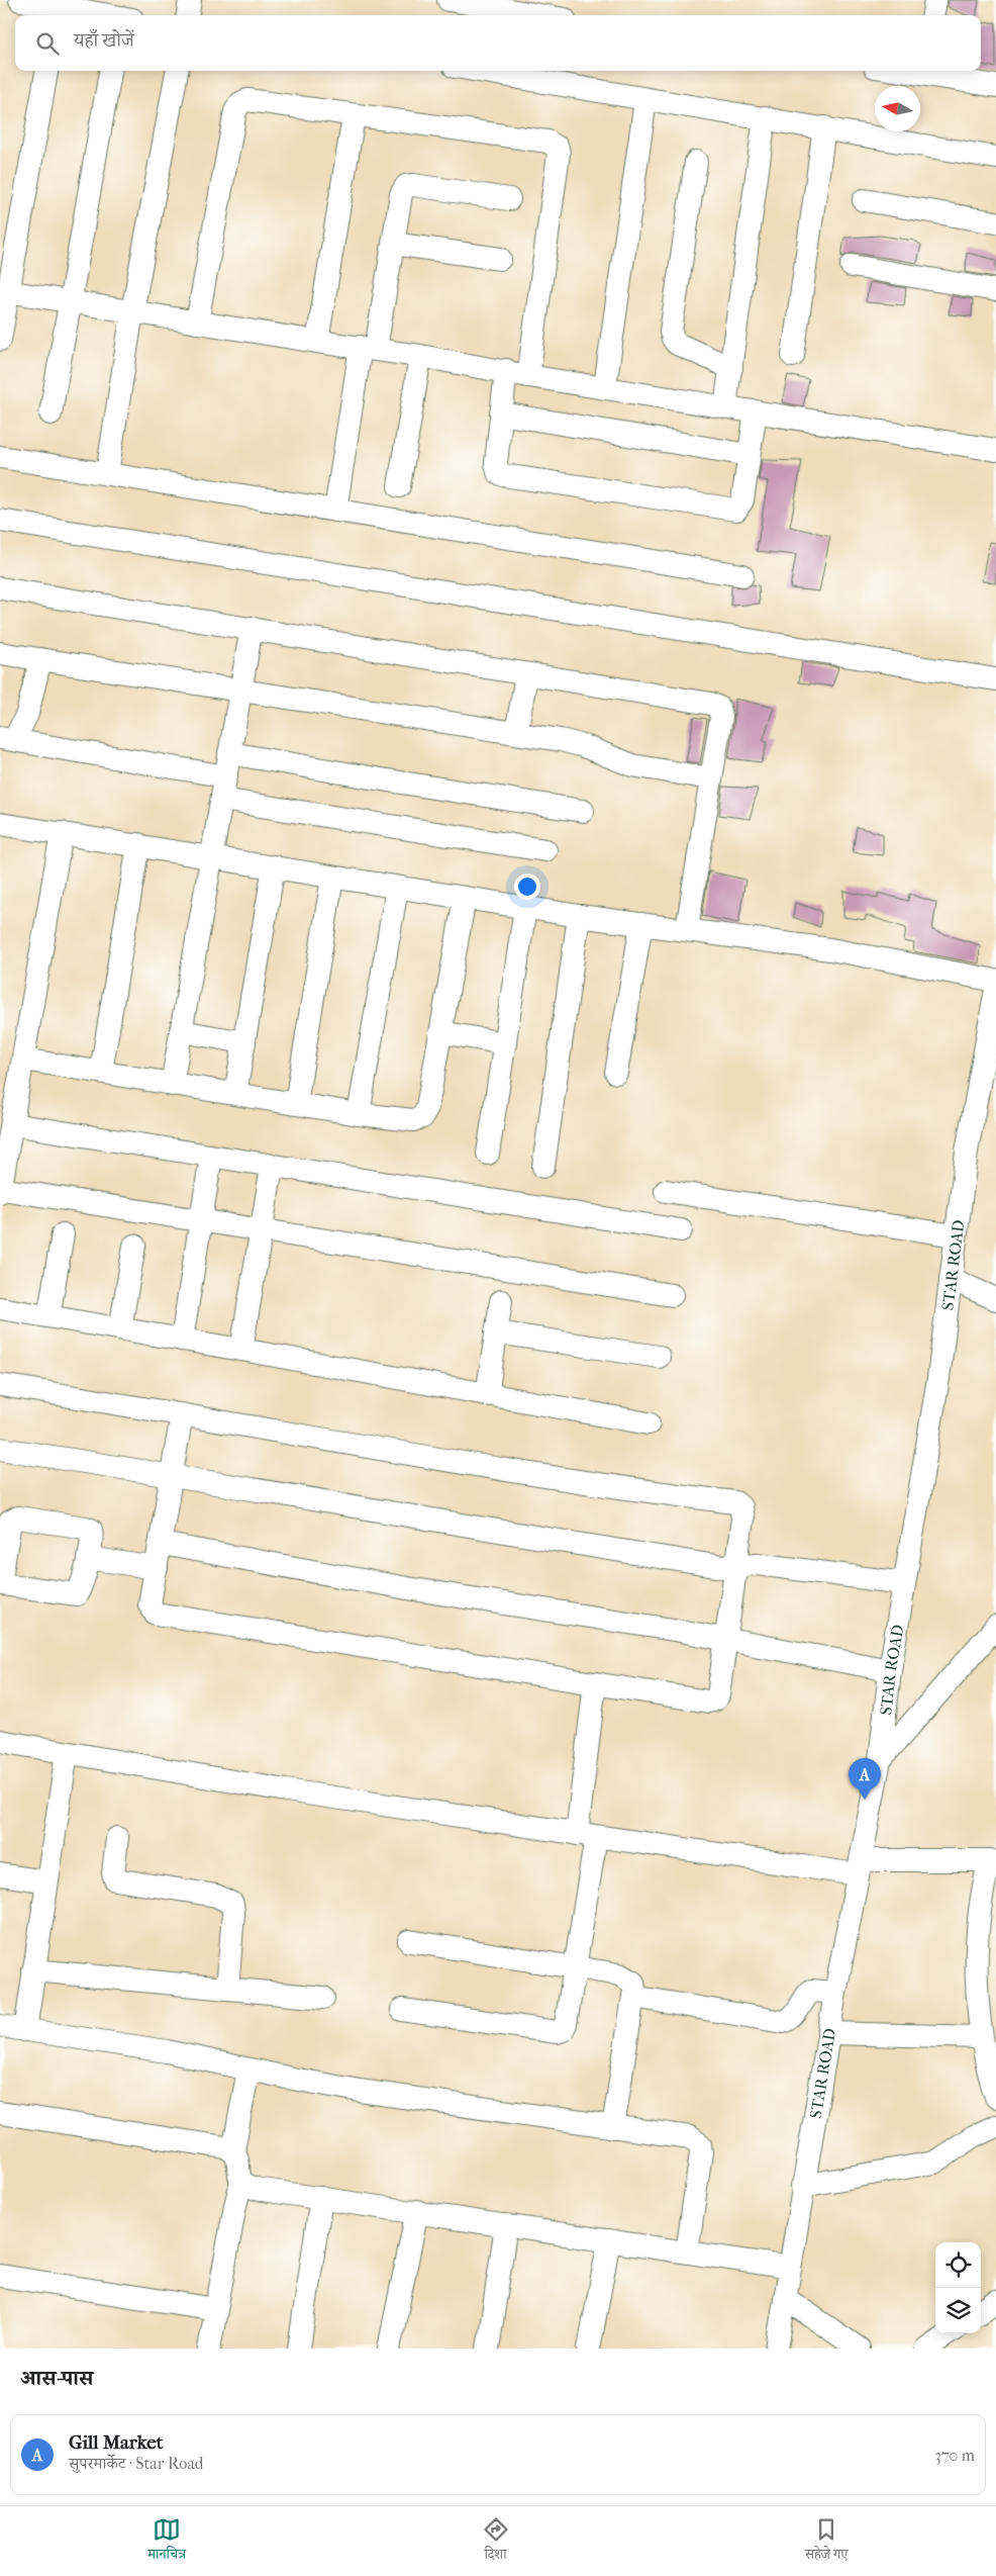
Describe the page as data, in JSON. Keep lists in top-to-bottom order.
{
  "streets": {
    "street": ["STAR ROAD"]
  },
  "north": "left",
  "page": {
    "search": "यहाँ खोजें",
    "pins": "A",
    "heading": "आस-पास",
    "list": [
      {
        "mark": "A",
        "name": "Gill Market",
        "note": "सुपरमार्केट · Star Road",
        "value": "370 m"
      }
    ],
    "nav": ["मानचित्र", "दिशा", "सहेजे गए"]
  }
}
